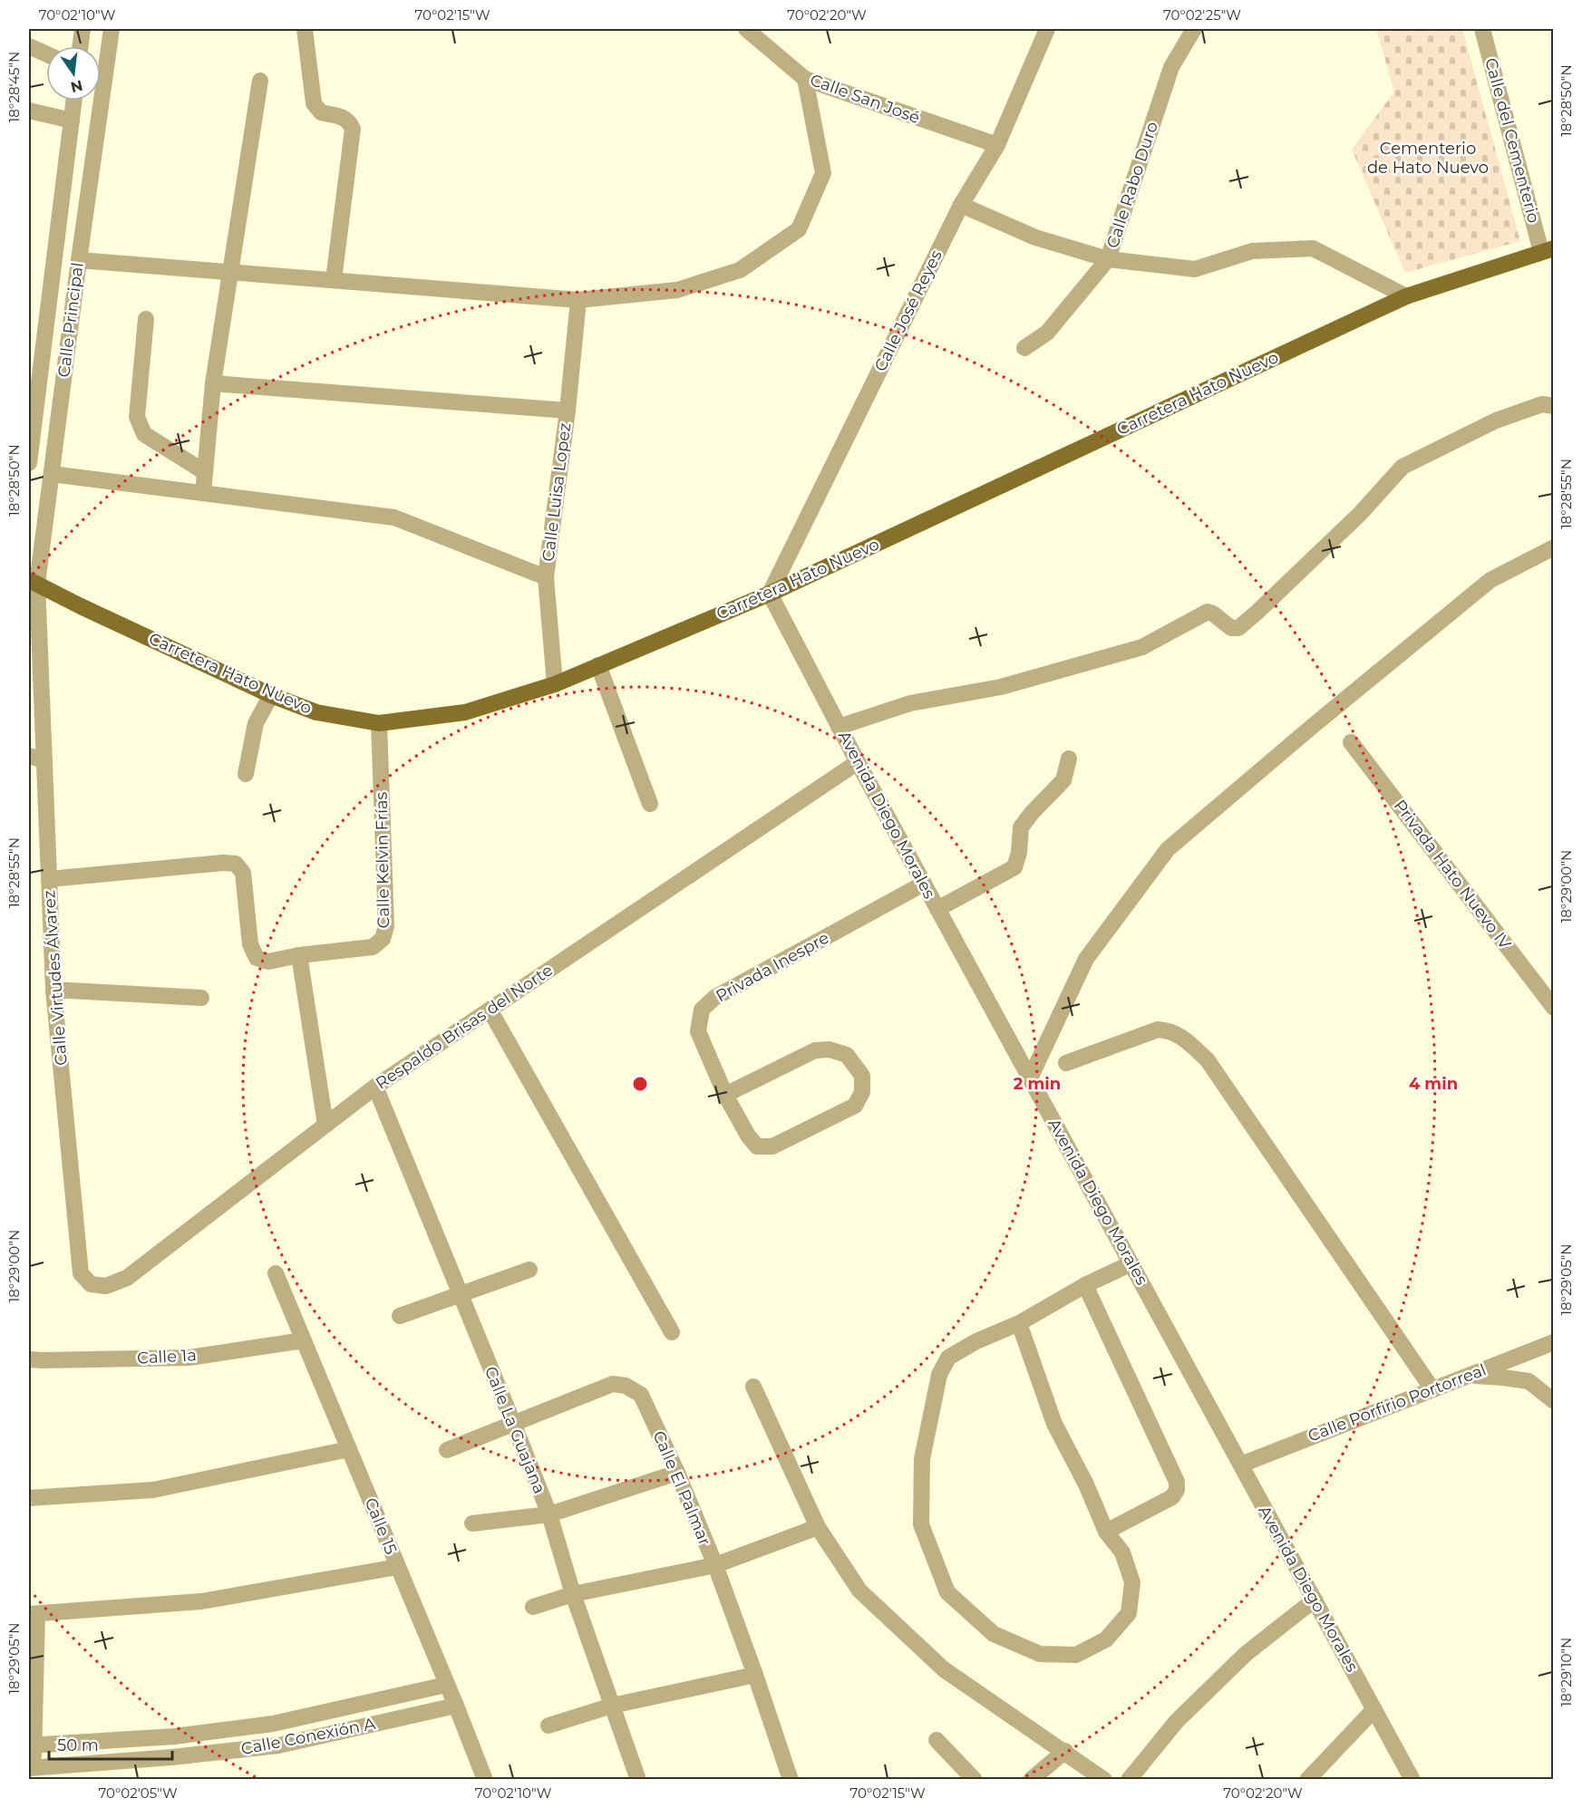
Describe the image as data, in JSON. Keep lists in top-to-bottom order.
{
  "streets": {
    "main road": ["Carretera Hato Nuevo"],
    "street": [
      "Calle San José",
      "Calle del Cementerio",
      "Calle Rabo Duro",
      "Calle José Reyes",
      "Calle Principal",
      "Calle Luisa Lopez",
      "Avenida Diego Morales",
      "Calle Kelvin Frías",
      "Privada Hato Nuevo IV",
      "Privada Inespre",
      "Calle Virtudes Álvarez",
      "Respaldo Brisas del Norte",
      "Calle 1a",
      "Calle Porfirio Portorreal",
      "Calle La Guajana",
      "Calle El Palmar",
      "Calle 15",
      "Calle Conexión A"
    ]
  },
  "crossings": [
    ["Calle San José", "Calle José Reyes"],
    ["Calle del Cementerio", "Carretera Hato Nuevo"],
    ["Calle José Reyes", "Carretera Hato Nuevo"],
    ["Calle José Reyes", "Avenida Diego Morales"],
    ["Calle Principal", "Carretera Hato Nuevo"],
    ["Calle Principal", "Calle Virtudes Álvarez"],
    ["Carretera Hato Nuevo", "Calle Luisa Lopez"],
    ["Carretera Hato Nuevo", "Avenida Diego Morales"],
    ["Carretera Hato Nuevo", "Calle Kelvin Frías"],
    ["Carretera Hato Nuevo", "Calle Virtudes Álvarez"],
    ["Avenida Diego Morales", "Privada Inespre"],
    ["Avenida Diego Morales", "Respaldo Brisas del Norte"],
    ["Avenida Diego Morales", "Calle Porfirio Portorreal"],
    ["Calle Kelvin Frías", "Calle Virtudes Álvarez"],
    ["Calle Virtudes Álvarez", "Respaldo Brisas del Norte"],
    ["Respaldo Brisas del Norte", "Calle La Guajana"],
    ["Calle 1a", "Calle 15"],
    ["Calle La Guajana", "Calle El Palmar"],
    ["Calle 15", "Calle Conexión A"]
  ],
  "parks": ["Cementerio de Hato Nuevo"],
  "scale_bar": "50 m",
  "north": "bottom",
  "coordinates": [
    "70°02'10\"W",
    "70°02'15\"W",
    "70°02'20\"W",
    "70°02'25\"W",
    "18°28'45\"N",
    "18°28'50\"N",
    "18°28'55\"N",
    "18°29'00\"N",
    "18°29'05\"N",
    "18°29'10\"N",
    "70°02'05\"W"
  ],
  "rings": ["2 min", "4 min"]
}
